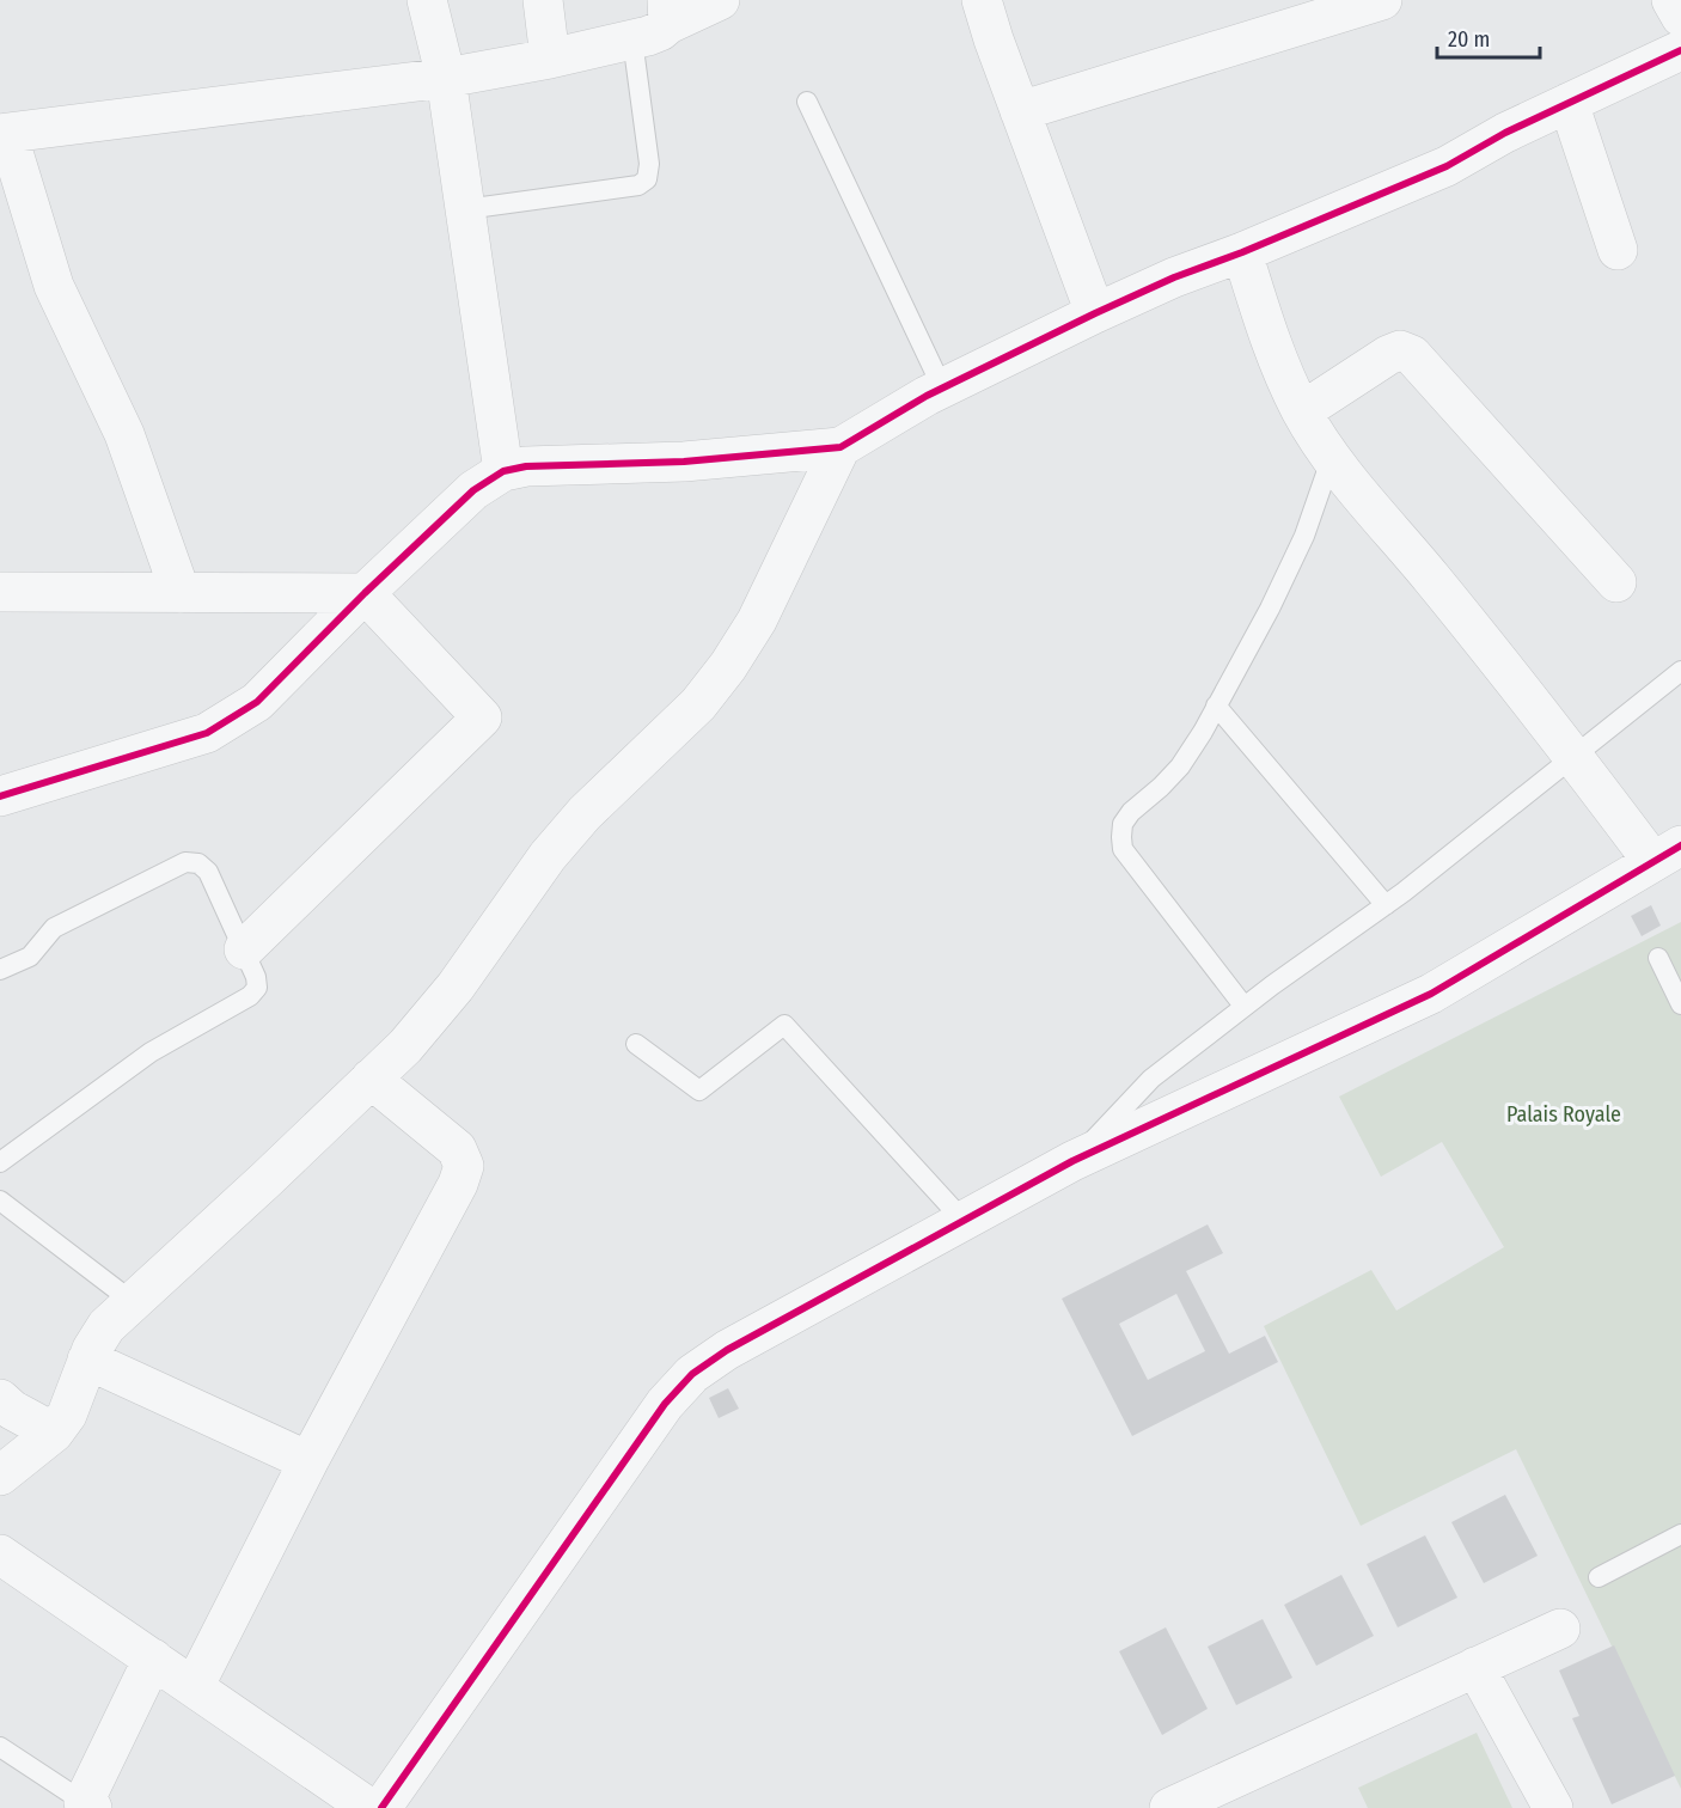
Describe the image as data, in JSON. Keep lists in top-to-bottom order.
{
  "parks": ["Palais Royale"],
  "scale_bar": "20 m"
}
